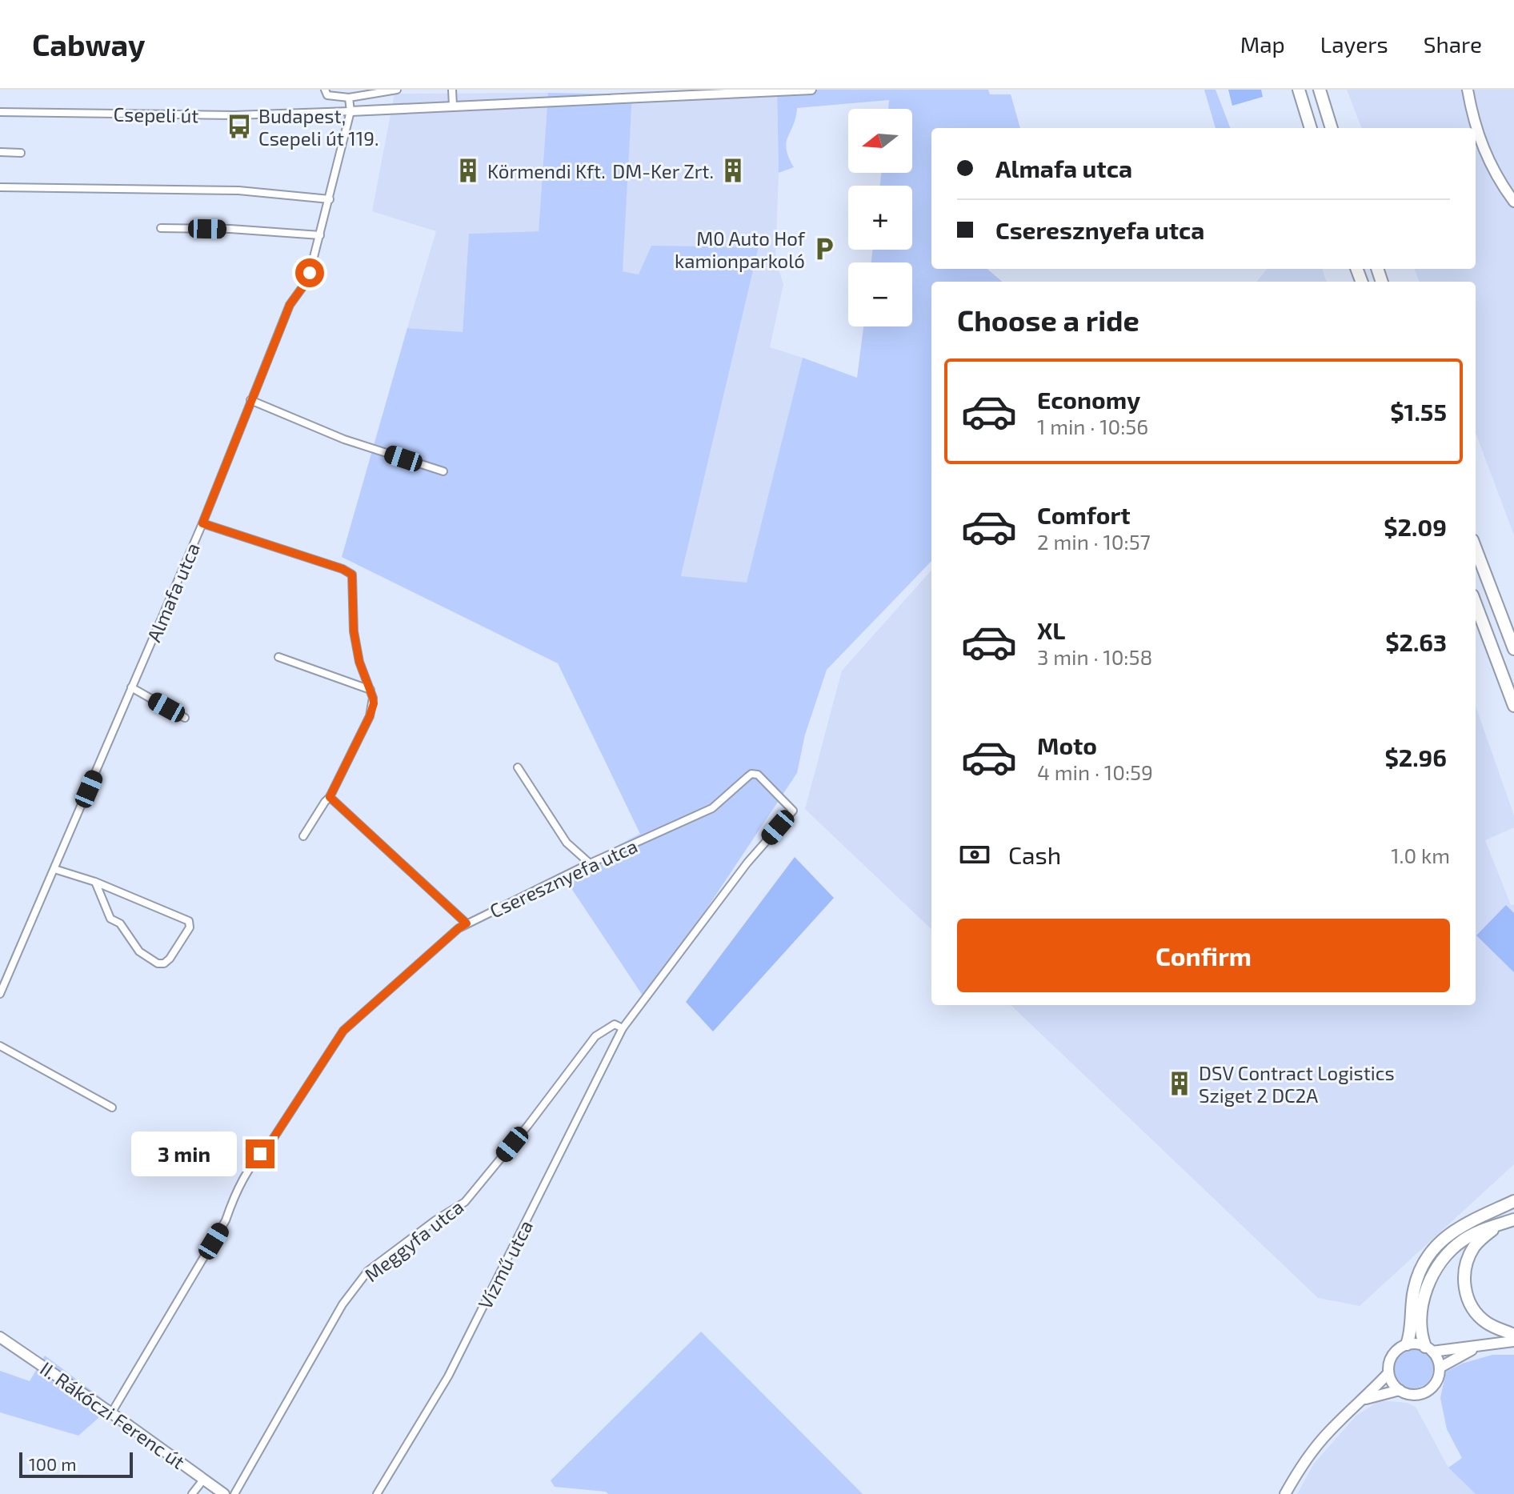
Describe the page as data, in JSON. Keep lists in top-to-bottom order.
{
  "streets": {
    "main road": ["II. Rákóczi Ferenc út"],
    "street": [
      "Csepeli út",
      "Almafa utca",
      "Cseresznyefa utca",
      "Meggyfa utca",
      "Vízmű utca"
    ]
  },
  "crossings": [
    ["Csepeli út", "Almafa utca"],
    ["Cseresznyefa utca", "Meggyfa utca"],
    ["Cseresznyefa utca", "Vízmű utca"],
    ["Cseresznyefa utca", "II. Rákóczi Ferenc út"],
    ["Meggyfa utca", "Vízmű utca"]
  ],
  "places": {
    "bus stop": ["Budapest, Csepeli út 119."],
    "building": ["Körmendi Kft.", "DM-Ker Zrt.", "DSV Contract Logistics Sziget 2 DC2A"],
    "parking": ["M0 Auto Hof kamionparkoló"]
  },
  "scale_bar": "100 m",
  "north": "left",
  "page": {
    "header": "Cabway",
    "nav": ["Map", "Layers", "Share"],
    "map_buttons": ["+", "−"],
    "banner": ["Almafa utca", "Cseresznyefa utca"],
    "heading": "Choose a ride",
    "list": [
      {
        "name": "Economy",
        "note": "1 min · 10:56",
        "value": "$1.55"
      },
      {
        "name": "Comfort",
        "note": "2 min · 10:57",
        "value": "$2.09"
      },
      {
        "name": "XL",
        "note": "3 min · 10:58",
        "value": "$2.63"
      },
      {
        "name": "Moto",
        "note": "4 min · 10:59",
        "value": "$2.96"
      }
    ],
    "pay": ["Cash", "1.0 km"],
    "buttons": "Confirm",
    "bubble": "3 min",
    "scale": "100 m"
  }
}
